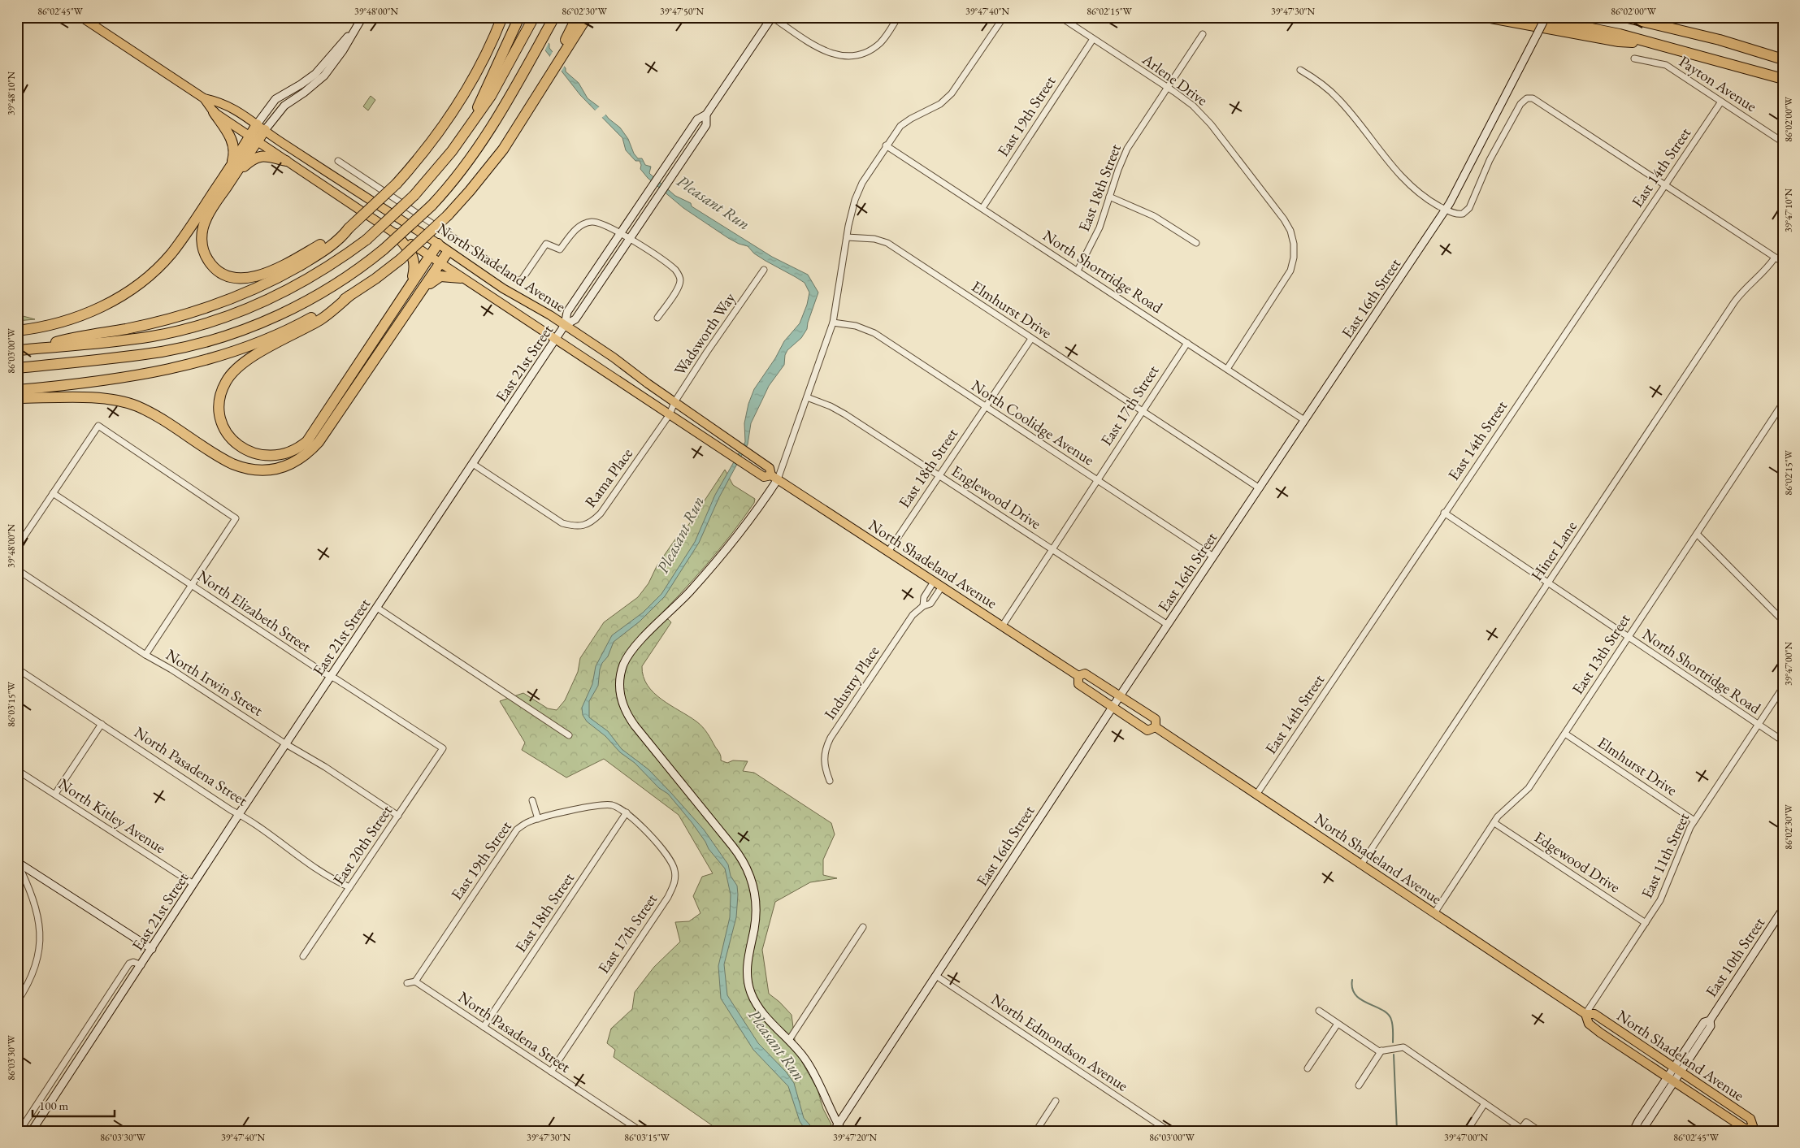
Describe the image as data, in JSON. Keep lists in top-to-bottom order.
{
  "streets": {
    "main road": ["North Shadeland Avenue"],
    "street": [
      "Arlene Drive",
      "Payton Avenue",
      "East 19th Street",
      "East 14th Street",
      "East 18th Street",
      "North Shortridge Road",
      "East 16th Street",
      "Elmhurst Drive",
      "Wadsworth Way",
      "East 21st Street",
      "East 17th Street",
      "North Coolidge Avenue",
      "Rama Place",
      "Englewood Drive",
      "Hiner Lane",
      "North Elizabeth Street",
      "East 13th Street",
      "North Irwin Street",
      "Industry Place",
      "North Pasadena Street",
      "North Kitley Avenue",
      "East 20th Street",
      "East 11th Street",
      "Edgewood Drive",
      "East 10th Street",
      "North Edmondson Avenue"
    ]
  },
  "crossings": [
    ["Arlene Drive", "East 19th Street"],
    ["Arlene Drive", "East 18th Street"],
    ["Arlene Drive", "North Shortridge Road"],
    ["Payton Avenue", "East 14th Street"],
    ["East 19th Street", "East 18th Street"],
    ["East 19th Street", "North Shortridge Road"],
    ["East 19th Street", "East 17th Street"],
    ["East 19th Street", "North Pasadena Street"],
    ["East 14th Street", "North Shadeland Avenue"],
    ["East 14th Street", "North Shortridge Road"],
    ["East 18th Street", "North Shadeland Avenue"],
    ["East 18th Street", "North Shortridge Road"],
    ["East 18th Street", "Elmhurst Drive"],
    ["East 18th Street", "East 17th Street"],
    ["East 18th Street", "North Coolidge Avenue"],
    ["East 18th Street", "Englewood Drive"],
    ["East 18th Street", "North Pasadena Street"],
    ["North Shadeland Avenue", "East 16th Street"],
    ["North Shadeland Avenue", "Wadsworth Way"],
    ["North Shadeland Avenue", "East 21st Street"],
    ["North Shadeland Avenue", "East 17th Street"],
    ["North Shadeland Avenue", "Rama Place"],
    ["North Shadeland Avenue", "Hiner Lane"],
    ["North Shadeland Avenue", "East 13th Street"],
    ["North Shadeland Avenue", "Industry Place"],
    ["North Shadeland Avenue", "East 11th Street"],
    ["North Shadeland Avenue", "East 10th Street"],
    ["North Shortridge Road", "East 16th Street"],
    ["North Shortridge Road", "East 17th Street"],
    ["North Shortridge Road", "Hiner Lane"],
    ["North Shortridge Road", "East 13th Street"],
    ["North Shortridge Road", "East 11th Street"],
    ["East 16th Street", "Elmhurst Drive"],
    ["East 16th Street", "North Coolidge Avenue"],
    ["East 16th Street", "Englewood Drive"],
    ["East 16th Street", "North Edmondson Avenue"],
    ["Elmhurst Drive", "East 17th Street"],
    ["Elmhurst Drive", "East 13th Street"],
    ["Elmhurst Drive", "East 11th Street"],
    ["Wadsworth Way", "Rama Place"],
    ["East 21st Street", "Rama Place"],
    ["East 21st Street", "North Elizabeth Street"],
    ["East 21st Street", "North Irwin Street"],
    ["East 21st Street", "North Pasadena Street"],
    ["East 21st Street", "North Kitley Avenue"],
    ["East 17th Street", "North Coolidge Avenue"],
    ["East 17th Street", "Englewood Drive"],
    ["East 17th Street", "North Pasadena Street"],
    ["North Elizabeth Street", "East 20th Street"],
    ["East 13th Street", "Edgewood Drive"],
    ["North Irwin Street", "East 20th Street"],
    ["North Pasadena Street", "East 20th Street"],
    ["East 11th Street", "Edgewood Drive"]
  ],
  "water": ["Pleasant Run"],
  "scale_bar": "100 m",
  "coordinates": [
    "86°02'45\"W",
    "39°48'00\"N",
    "86°02'30\"W",
    "39°47'50\"N",
    "39°47'40\"N",
    "86°02'15\"W",
    "39°47'30\"N",
    "86°02'00\"W",
    "39°48'10\"N",
    "39°47'10\"N",
    "86°03'00\"W",
    "39°47'00\"N",
    "86°03'15\"W",
    "86°03'30\"W",
    "39°47'20\"N"
  ]
}
